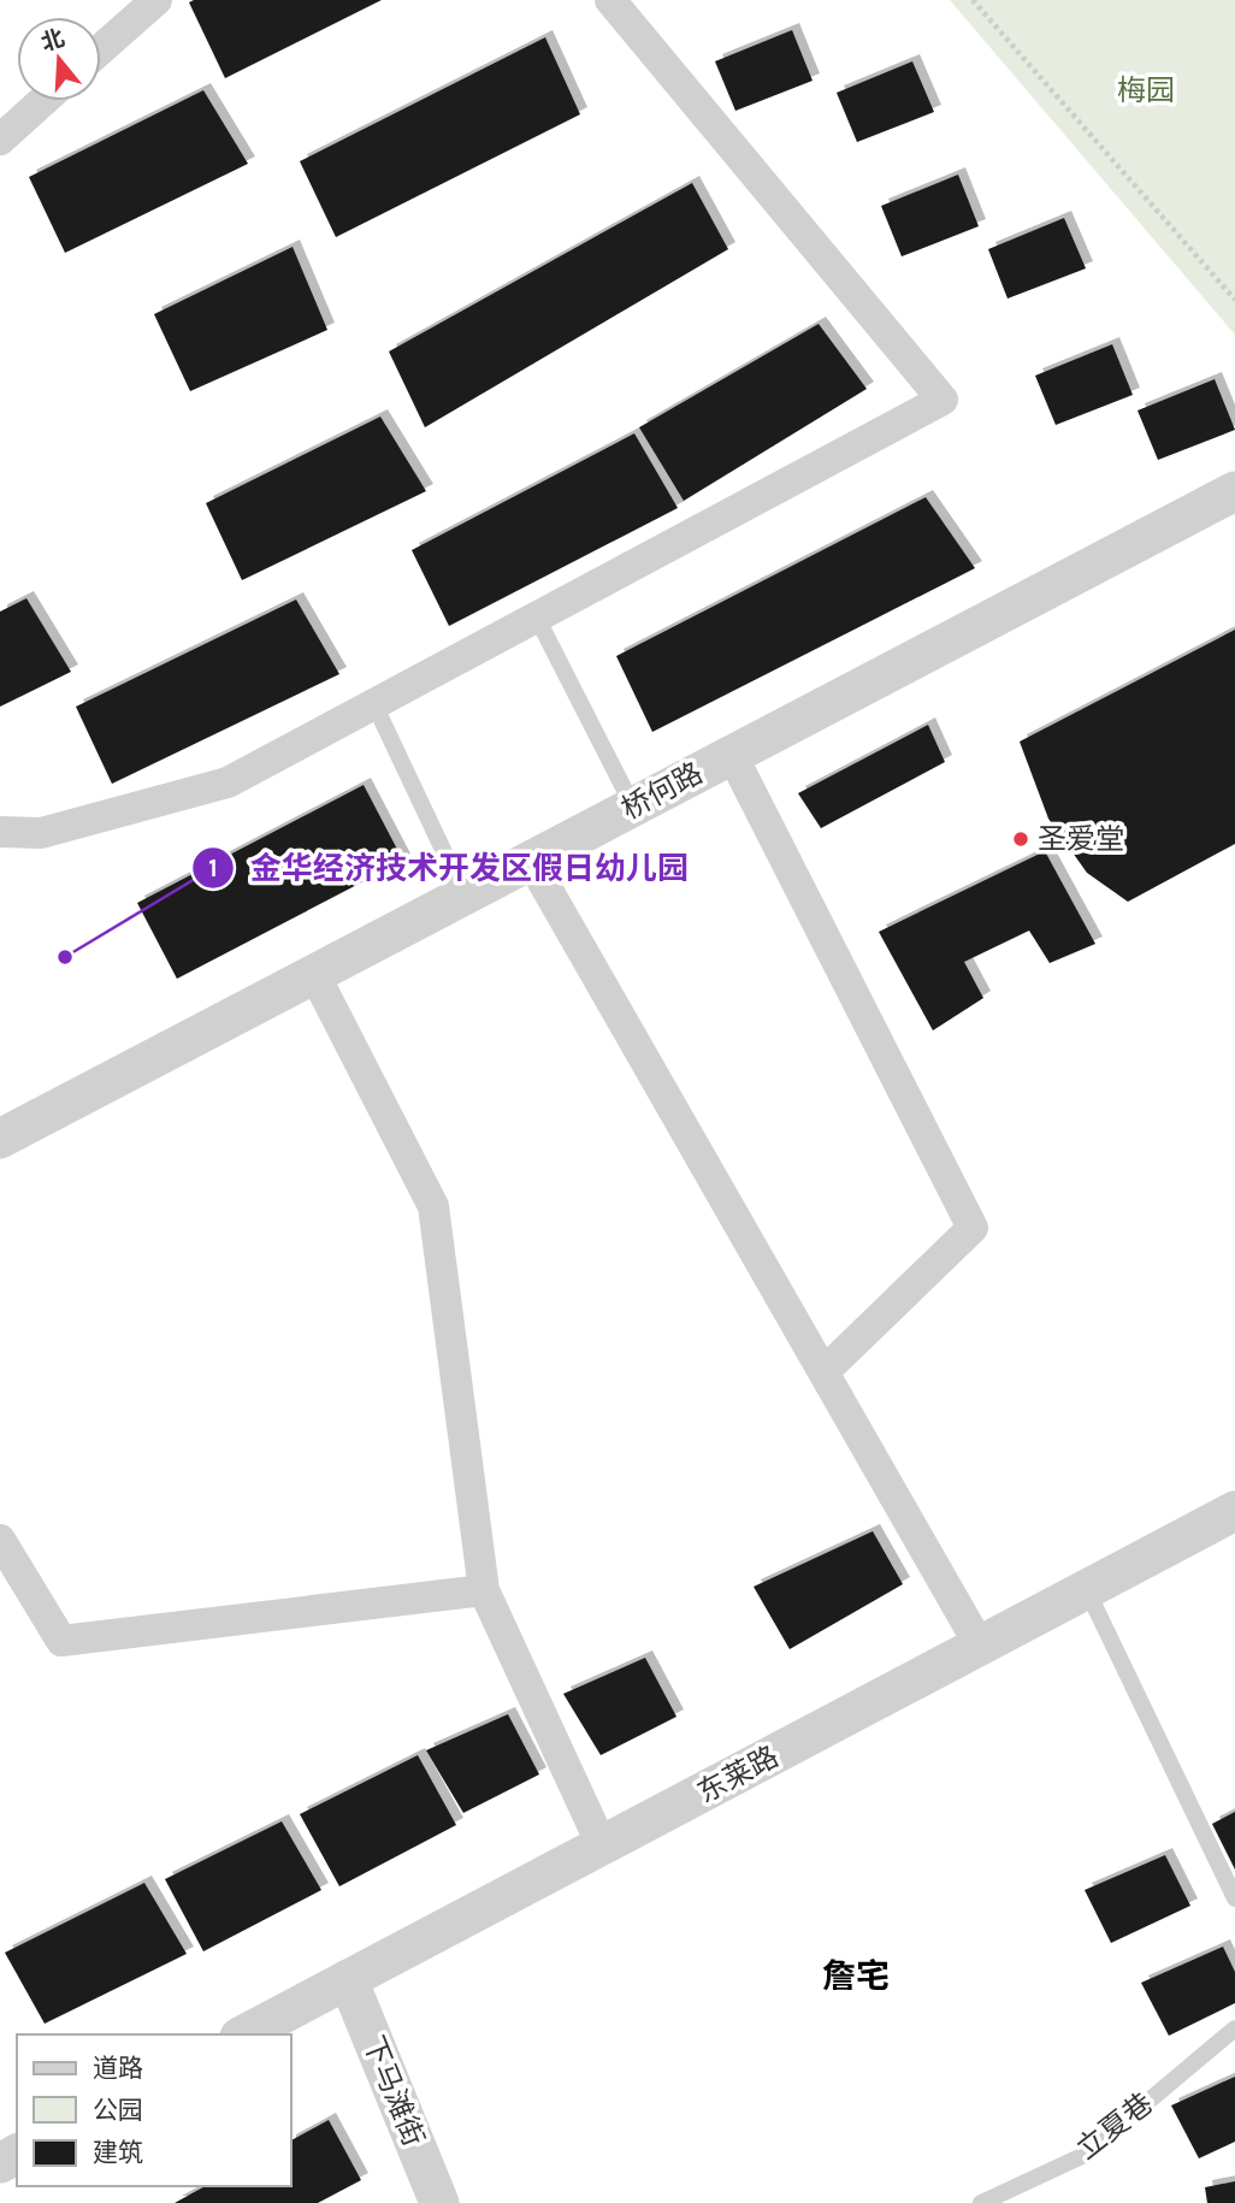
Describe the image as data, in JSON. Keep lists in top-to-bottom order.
{
  "streets": {
    "street": ["桥何路", "东莱路", "下马滩街"],
    "lane": ["立夏巷"]
  },
  "crossings": [
    ["东莱路", "下马滩街"]
  ],
  "districts": ["詹宅"],
  "parks": ["梅园"],
  "places": ["圣爱堂", "金华经济技术开发区假日幼儿园"],
  "legend": ["道路", "公园", "建筑"],
  "north": "top"
}
